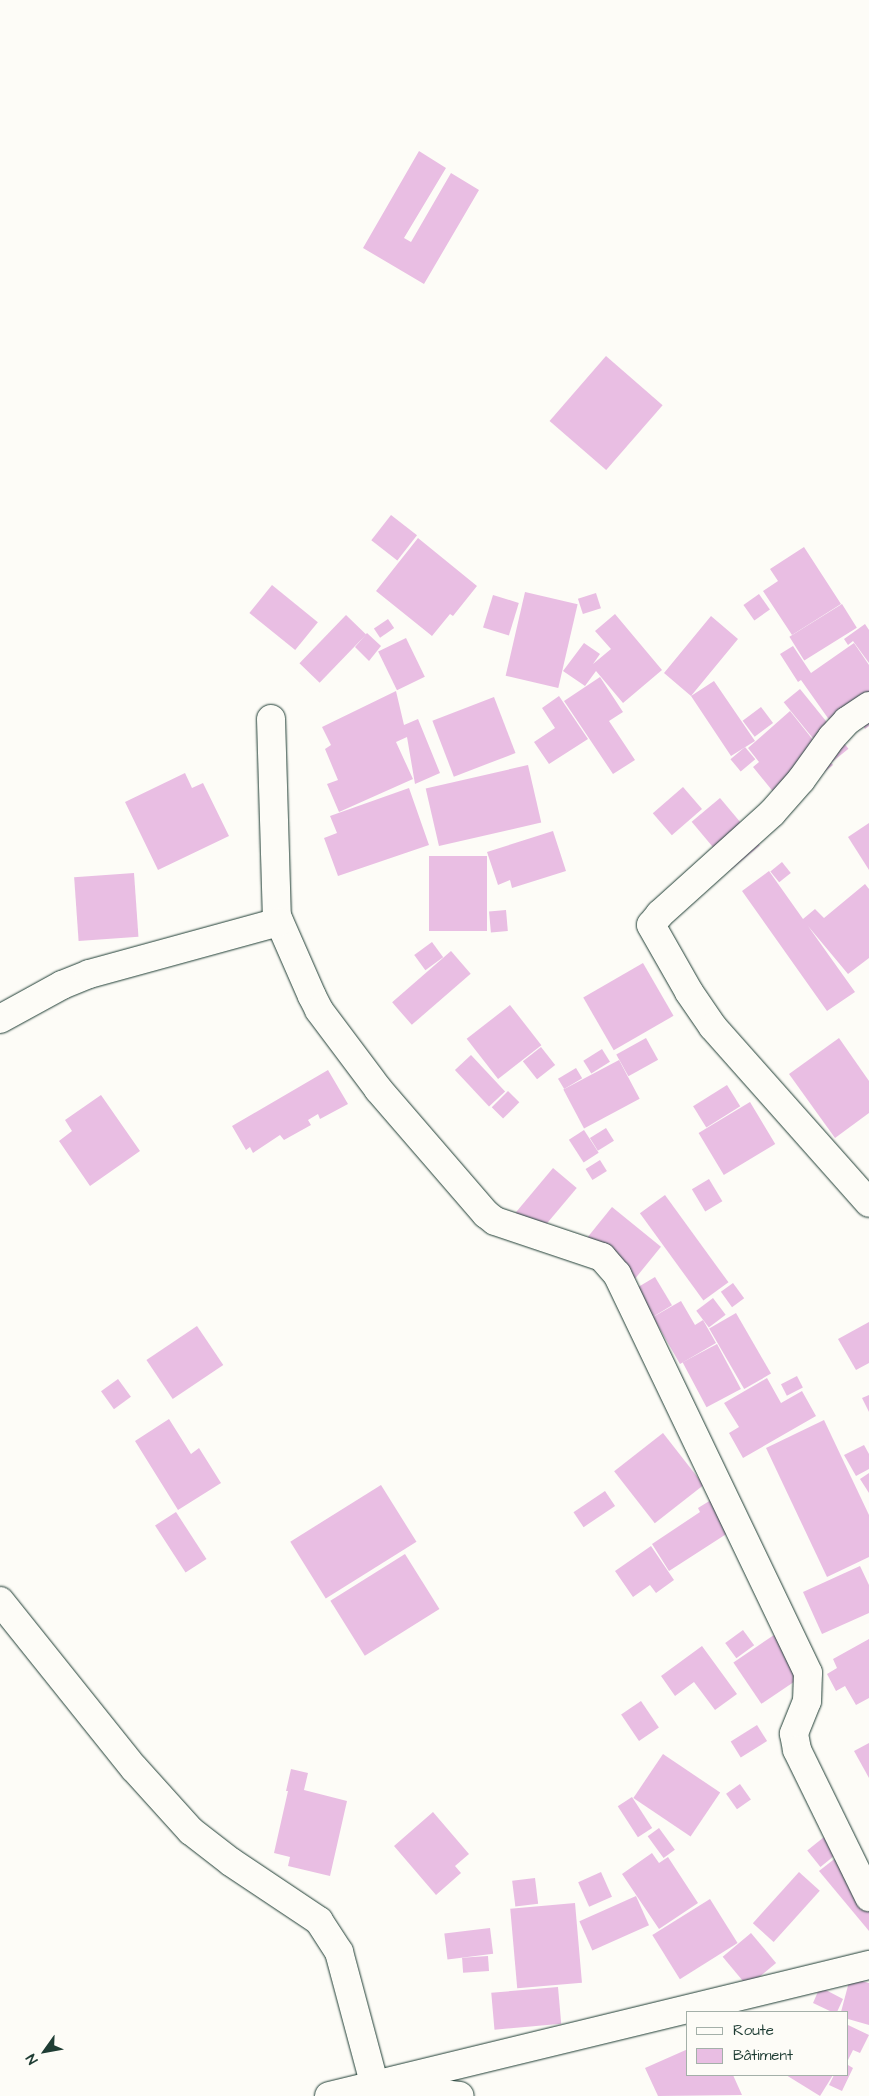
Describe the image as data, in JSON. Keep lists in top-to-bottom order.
{
  "legend": ["Route", "Bâtiment"],
  "north": "bottom left"
}
